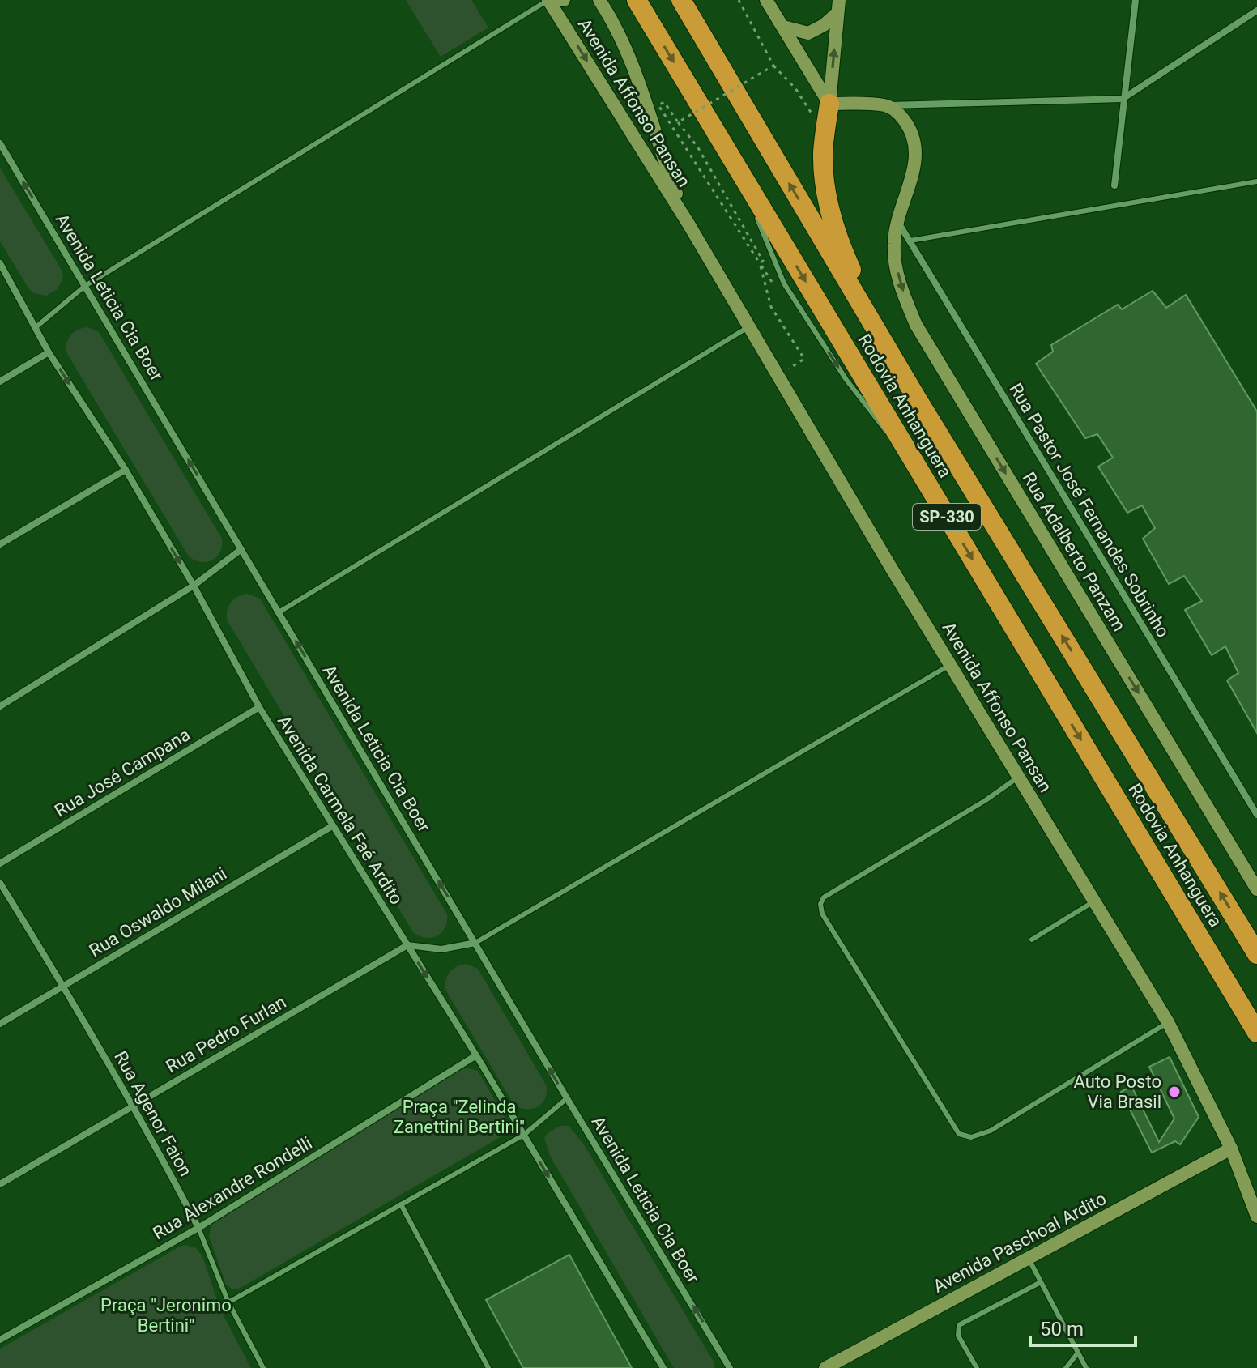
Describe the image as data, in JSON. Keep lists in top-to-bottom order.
{
  "streets": {
    "highway": ["Rodovia Anhanguera", "SP-330"],
    "main road": ["Avenida Affonso Pansan", "Rua Adalberto Panzam", "Avenida Paschoal Ardito"],
    "street": [
      "Avenida Leticia Cia Boer",
      "Rua Pastor José Fernandes Sobrinho",
      "Rua José Campana",
      "Avenida Carmela Faé Ardito",
      "Rua Oswaldo Milani",
      "Rua Pedro Furlan",
      "Rua Agenor Faion",
      "Rua Alexandre Rondelli"
    ]
  },
  "crossings": [
    ["Avenida Affonso Pansan", "Avenida Paschoal Ardito"],
    ["Rua Pastor José Fernandes Sobrinho", "Rua Adalberto Panzam"],
    ["Rua José Campana", "Avenida Carmela Faé Ardito"],
    ["Avenida Carmela Faé Ardito", "Rua Oswaldo Milani"],
    ["Avenida Carmela Faé Ardito", "Rua Pedro Furlan"],
    ["Avenida Carmela Faé Ardito", "Rua Alexandre Rondelli"],
    ["Rua Oswaldo Milani", "Rua Agenor Faion"],
    ["Rua Pedro Furlan", "Rua Agenor Faion"],
    ["Rua Agenor Faion", "Rua Alexandre Rondelli"]
  ],
  "one_way": ["Avenida Leticia Cia Boer", "Rua Adalberto Panzam", "Avenida Carmela Faé Ardito"],
  "parks": ["Praça \"Zelinda Zanettini Bertini\"", "Praça \"Jeronimo Bertini\""],
  "places": ["Auto Posto Via Brasil"],
  "scale_bar": "50 m"
}
